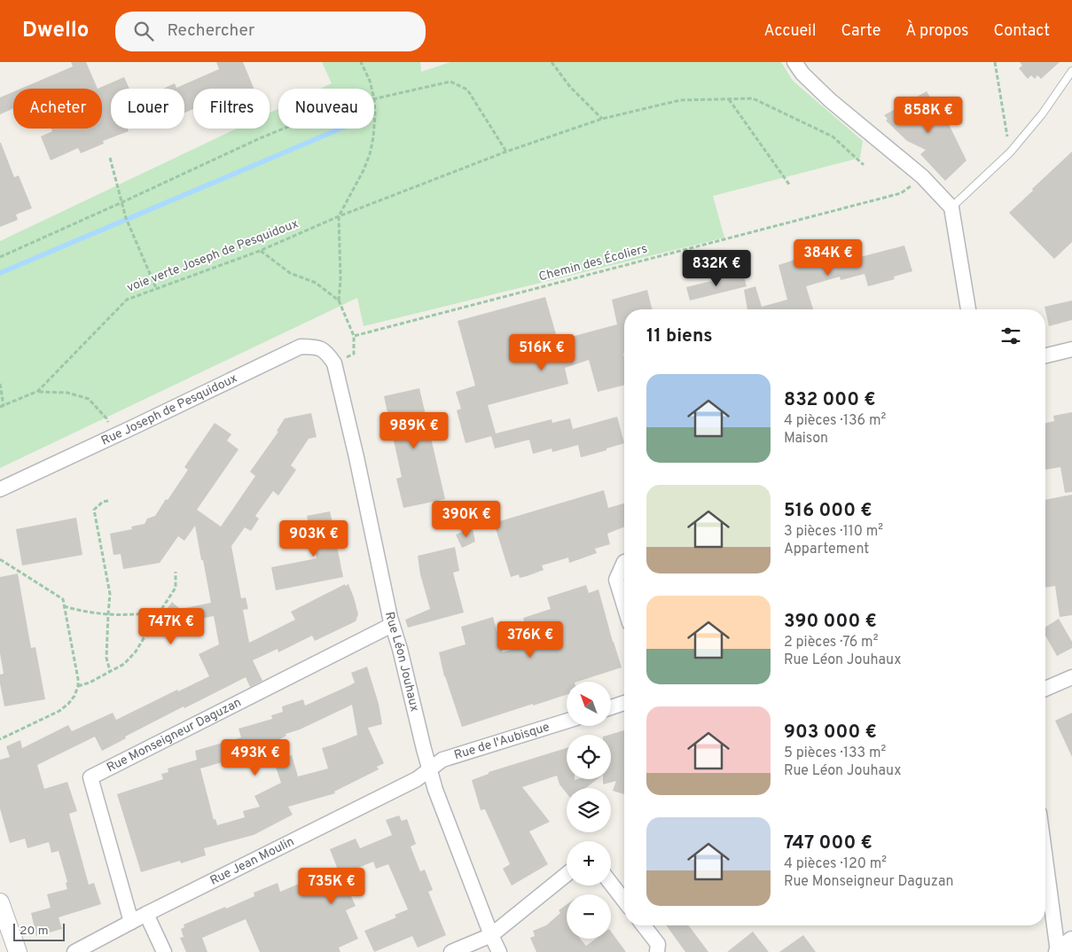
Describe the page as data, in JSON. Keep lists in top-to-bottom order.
{
  "streets": {
    "street": [
      "Rue Joseph de Pesquidoux",
      "Rue Léon Jouhaux",
      "Rue Monseigneur Daguzan",
      "Rue de l'Aubisque",
      "Rue Jean Moulin"
    ],
    "path": ["voie verte Joseph de Pesquidoux", "Chemin des Écoliers"]
  },
  "crossings": [
    ["Rue Joseph de Pesquidoux", "Rue Léon Jouhaux"],
    ["Rue Léon Jouhaux", "Rue Monseigneur Daguzan"],
    ["Rue Léon Jouhaux", "Rue de l'Aubisque"],
    ["Rue Léon Jouhaux", "Rue Jean Moulin"],
    ["Rue Monseigneur Daguzan", "Rue Jean Moulin"],
    ["Rue de l'Aubisque", "Rue Jean Moulin"]
  ],
  "scale_bar": "20 m",
  "north": "top left",
  "page": {
    "header": "Dwello",
    "search": "Rechercher",
    "nav": [
      "Accueil",
      "Carte",
      "À propos",
      "Contact"
    ],
    "chip": [
      "Acheter",
      "Louer",
      "Filtres",
      "Nouveau"
    ],
    "price": [
      "858K €",
      "384K €",
      "832K €",
      "516K €",
      "989K €",
      "390K €",
      "903K €",
      "747K €",
      "376K €",
      "493K €",
      "735K €"
    ],
    "heading": "11 biens",
    "list": [
      {
        "name": "832 000 €",
        "note": "4 pièces · 136 m² · Maison"
      },
      {
        "name": "516 000 €",
        "note": "3 pièces · 110 m² · Appartement"
      },
      {
        "name": "390 000 €",
        "note": "2 pièces · 76 m² · Rue Léon Jouhaux"
      },
      {
        "name": "903 000 €",
        "note": "5 pièces · 133 m² · Rue Léon Jouhaux"
      },
      {
        "name": "747 000 €",
        "note": "4 pièces · 120 m² · Rue Monseigneur Daguzan"
      }
    ],
    "map_buttons": ["+", "−"],
    "scale": "20 m"
  }
}
